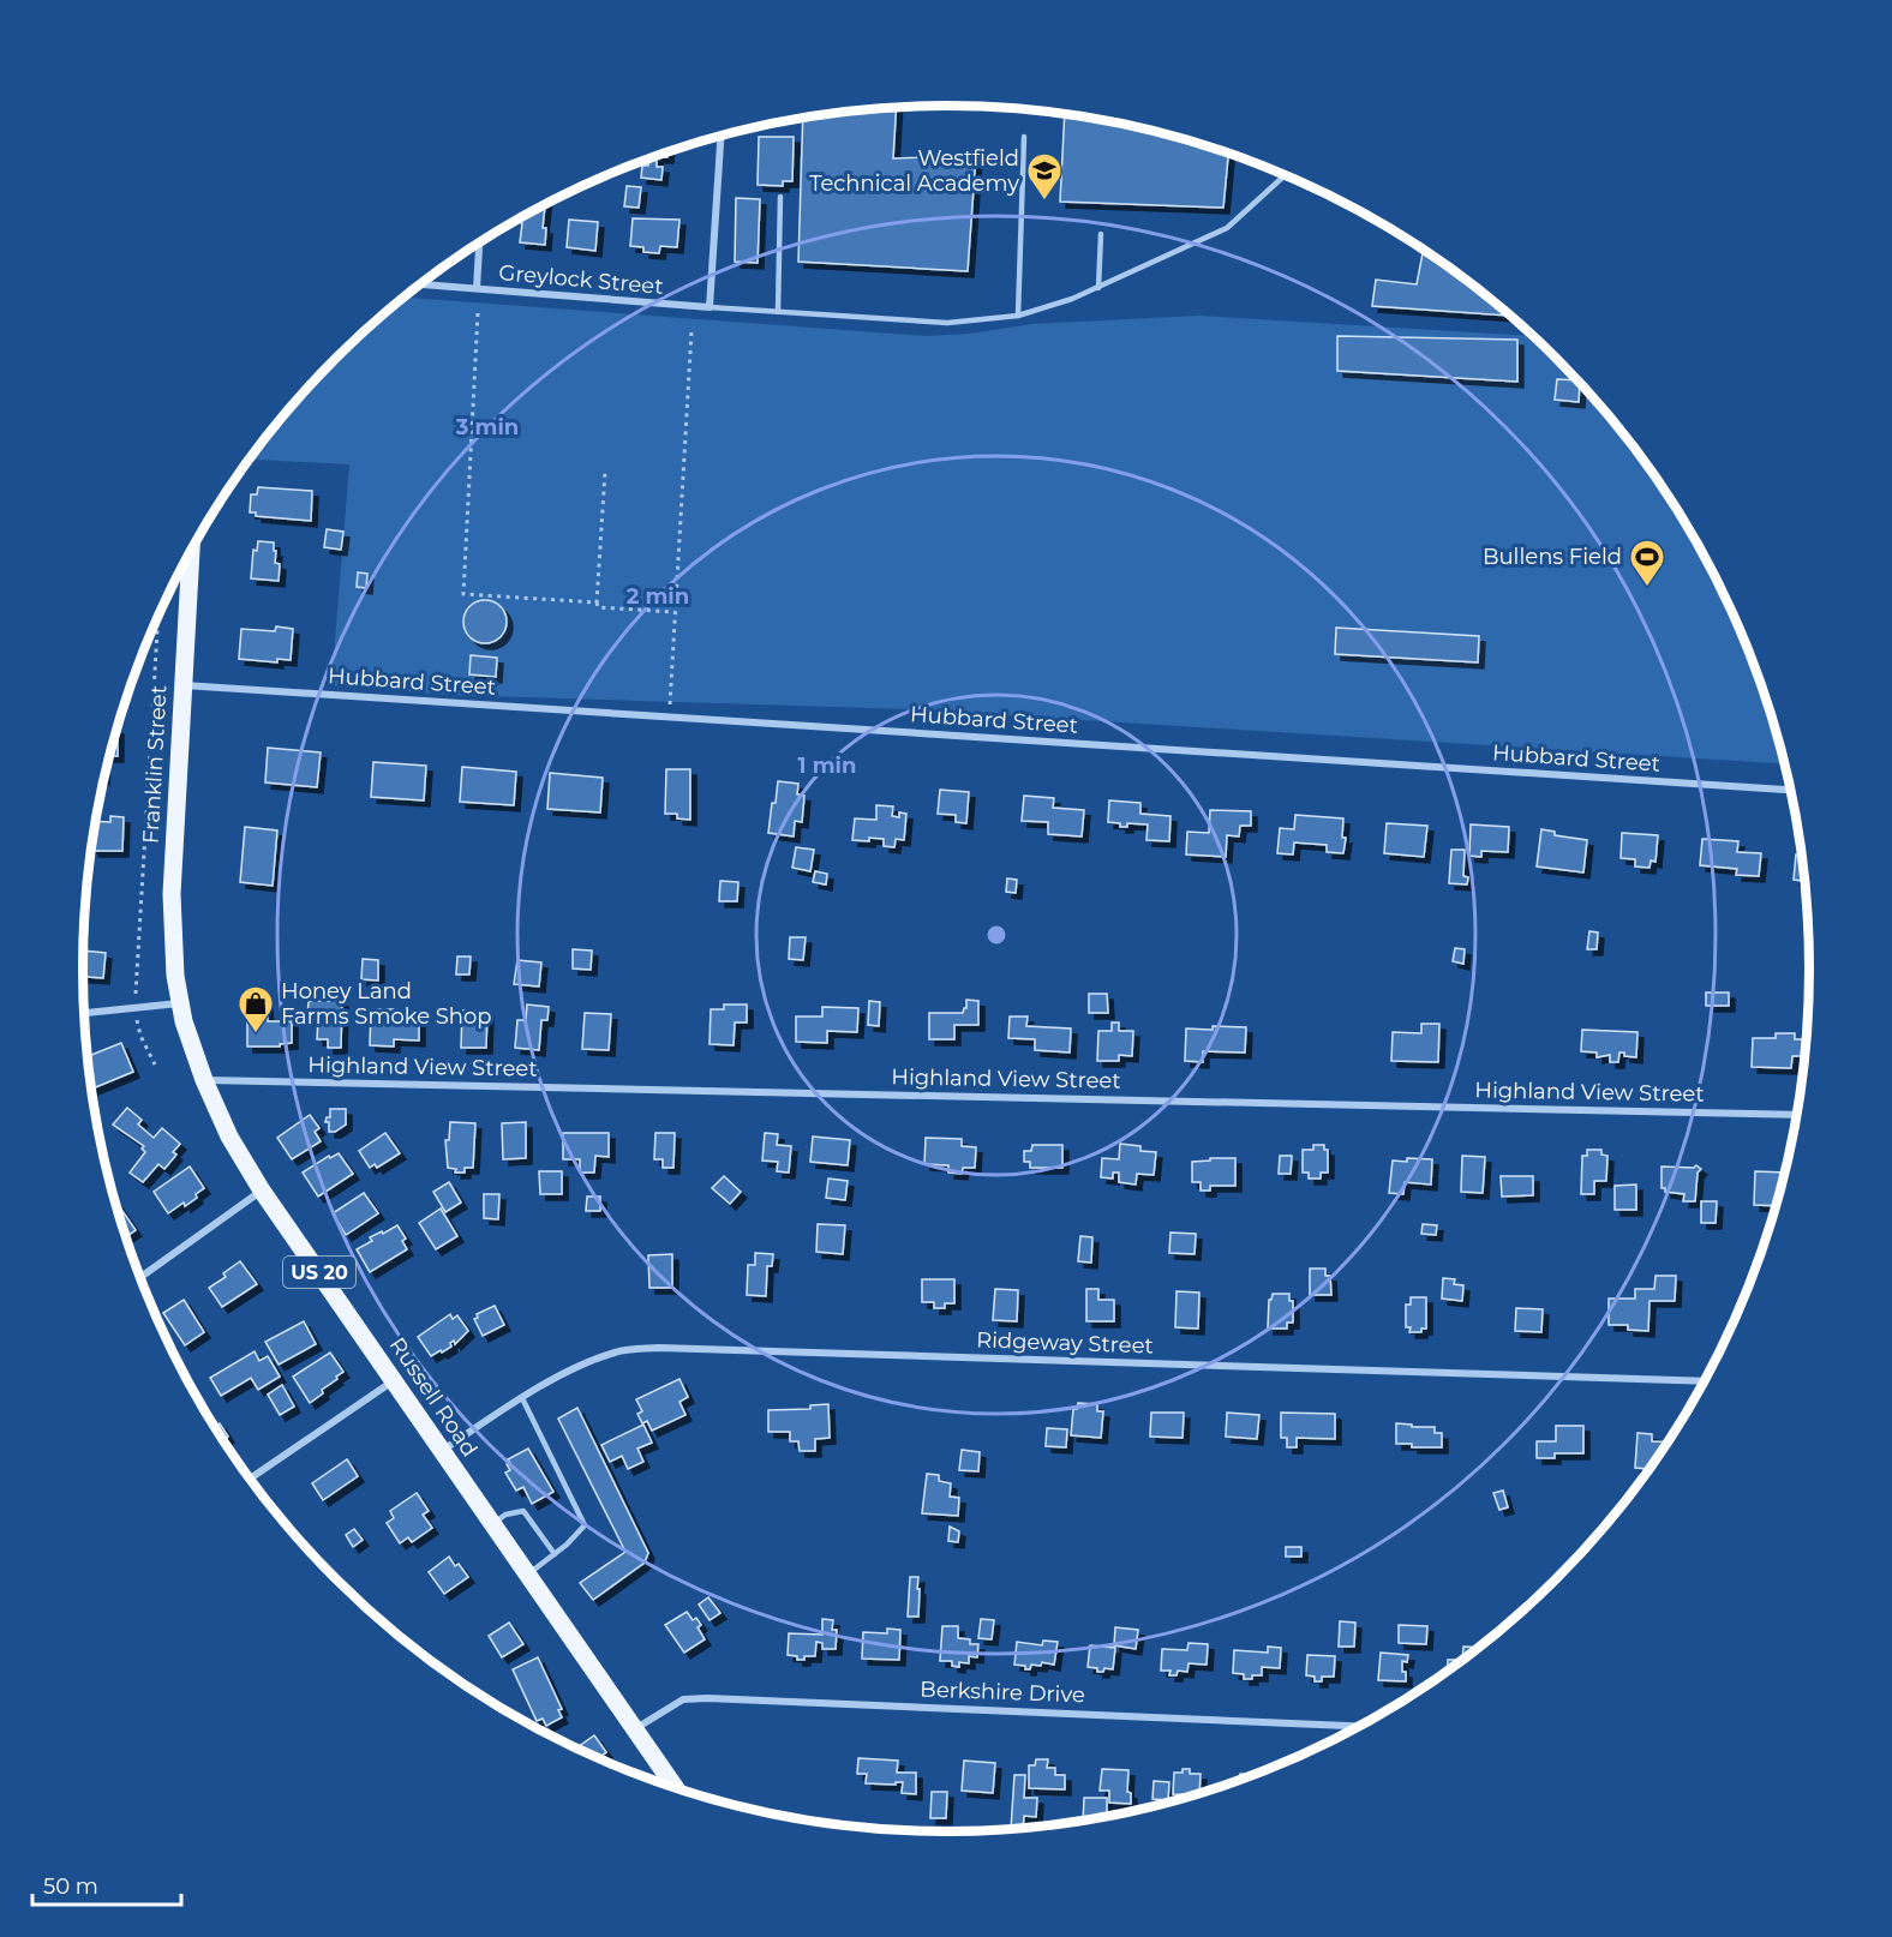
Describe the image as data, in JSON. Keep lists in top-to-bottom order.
{
  "streets": {
    "main road": ["Franklin Street", "US 20", "Russell Road"],
    "street": [
      "Greylock Street",
      "Hubbard Street",
      "Highland View Street",
      "Ridgeway Street",
      "Berkshire Drive"
    ]
  },
  "crossings": [
    ["Hubbard Street", "Franklin Street"],
    ["Franklin Street", "Russell Road"],
    ["Highland View Street", "Russell Road"],
    ["Ridgeway Street", "Russell Road"],
    ["Russell Road", "Berkshire Drive"]
  ],
  "places": {
    "school or university": ["Westfield Technical Academy"],
    "sports": ["Bullens Field"],
    "shop": ["Honey Land Farms Smoke Shop"]
  },
  "scale_bar": "50 m",
  "rings": ["3 min", "2 min", "1 min"]
}
